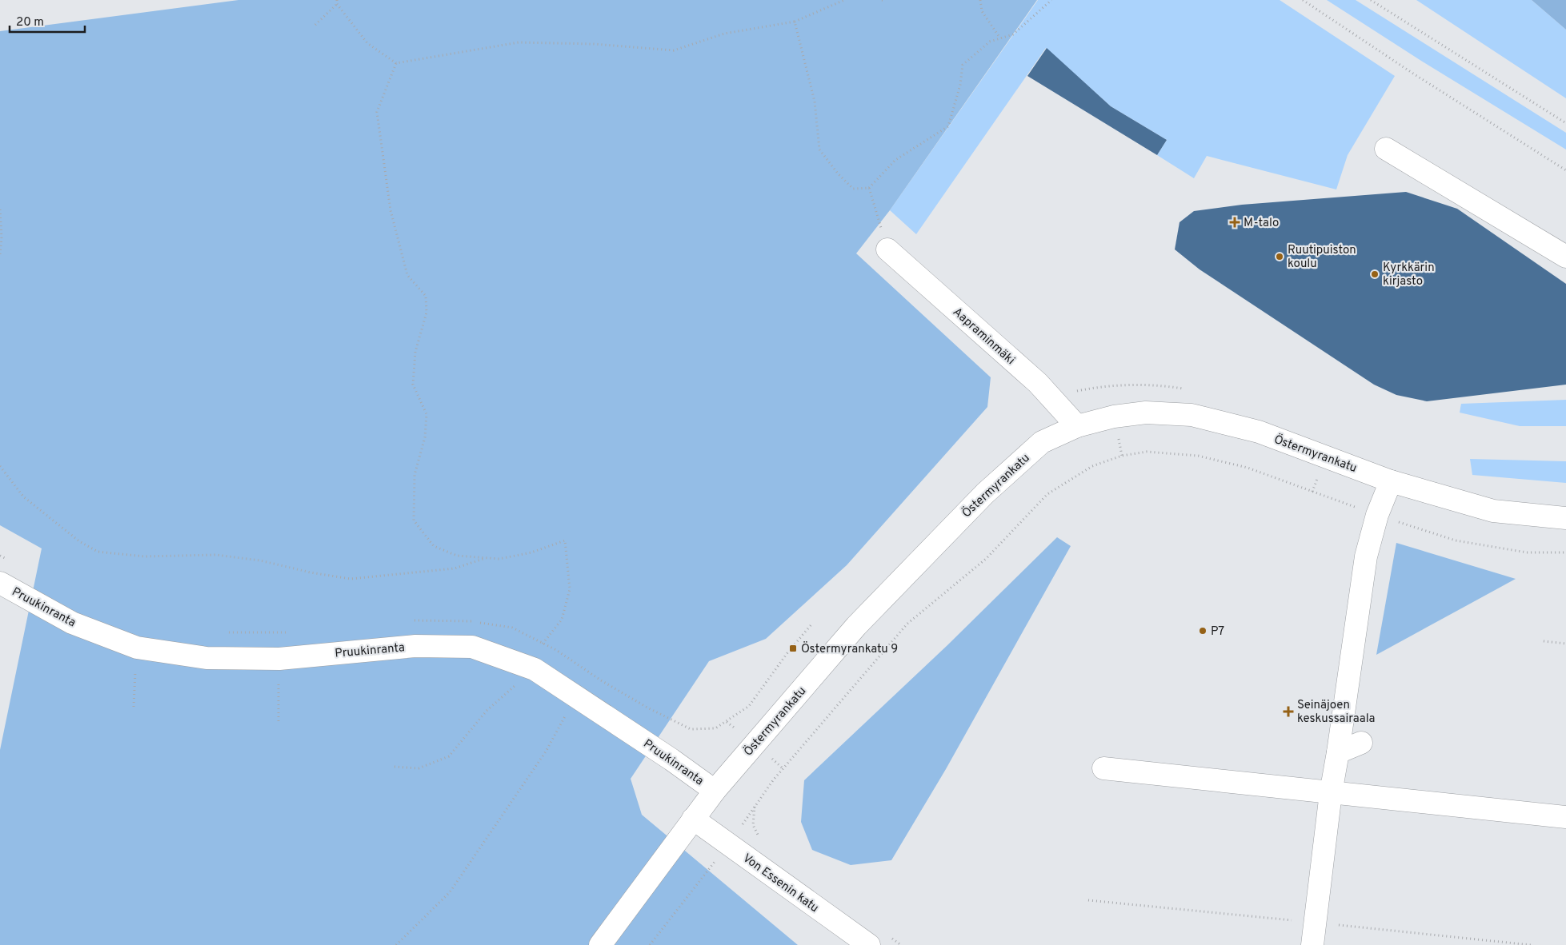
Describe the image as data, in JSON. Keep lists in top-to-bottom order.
{
  "streets": {
    "street": [
      "Aapraminmäki",
      "Östermyrankatu",
      "Pruukinranta",
      "Von Essenin katu"
    ]
  },
  "crossings": [
    ["Aapraminmäki", "Östermyrankatu"],
    ["Östermyrankatu", "Pruukinranta"],
    ["Östermyrankatu", "Von Essenin katu"]
  ],
  "places": {
    "health": ["M-talo", "Seinäjoen keskussairaala"],
    "other": ["Ruutipuiston koulu", "Kyrkkärin kirjasto", "P7"],
    "transit": ["Östermyrankatu 9"]
  },
  "scale_bar": "20 m"
}
